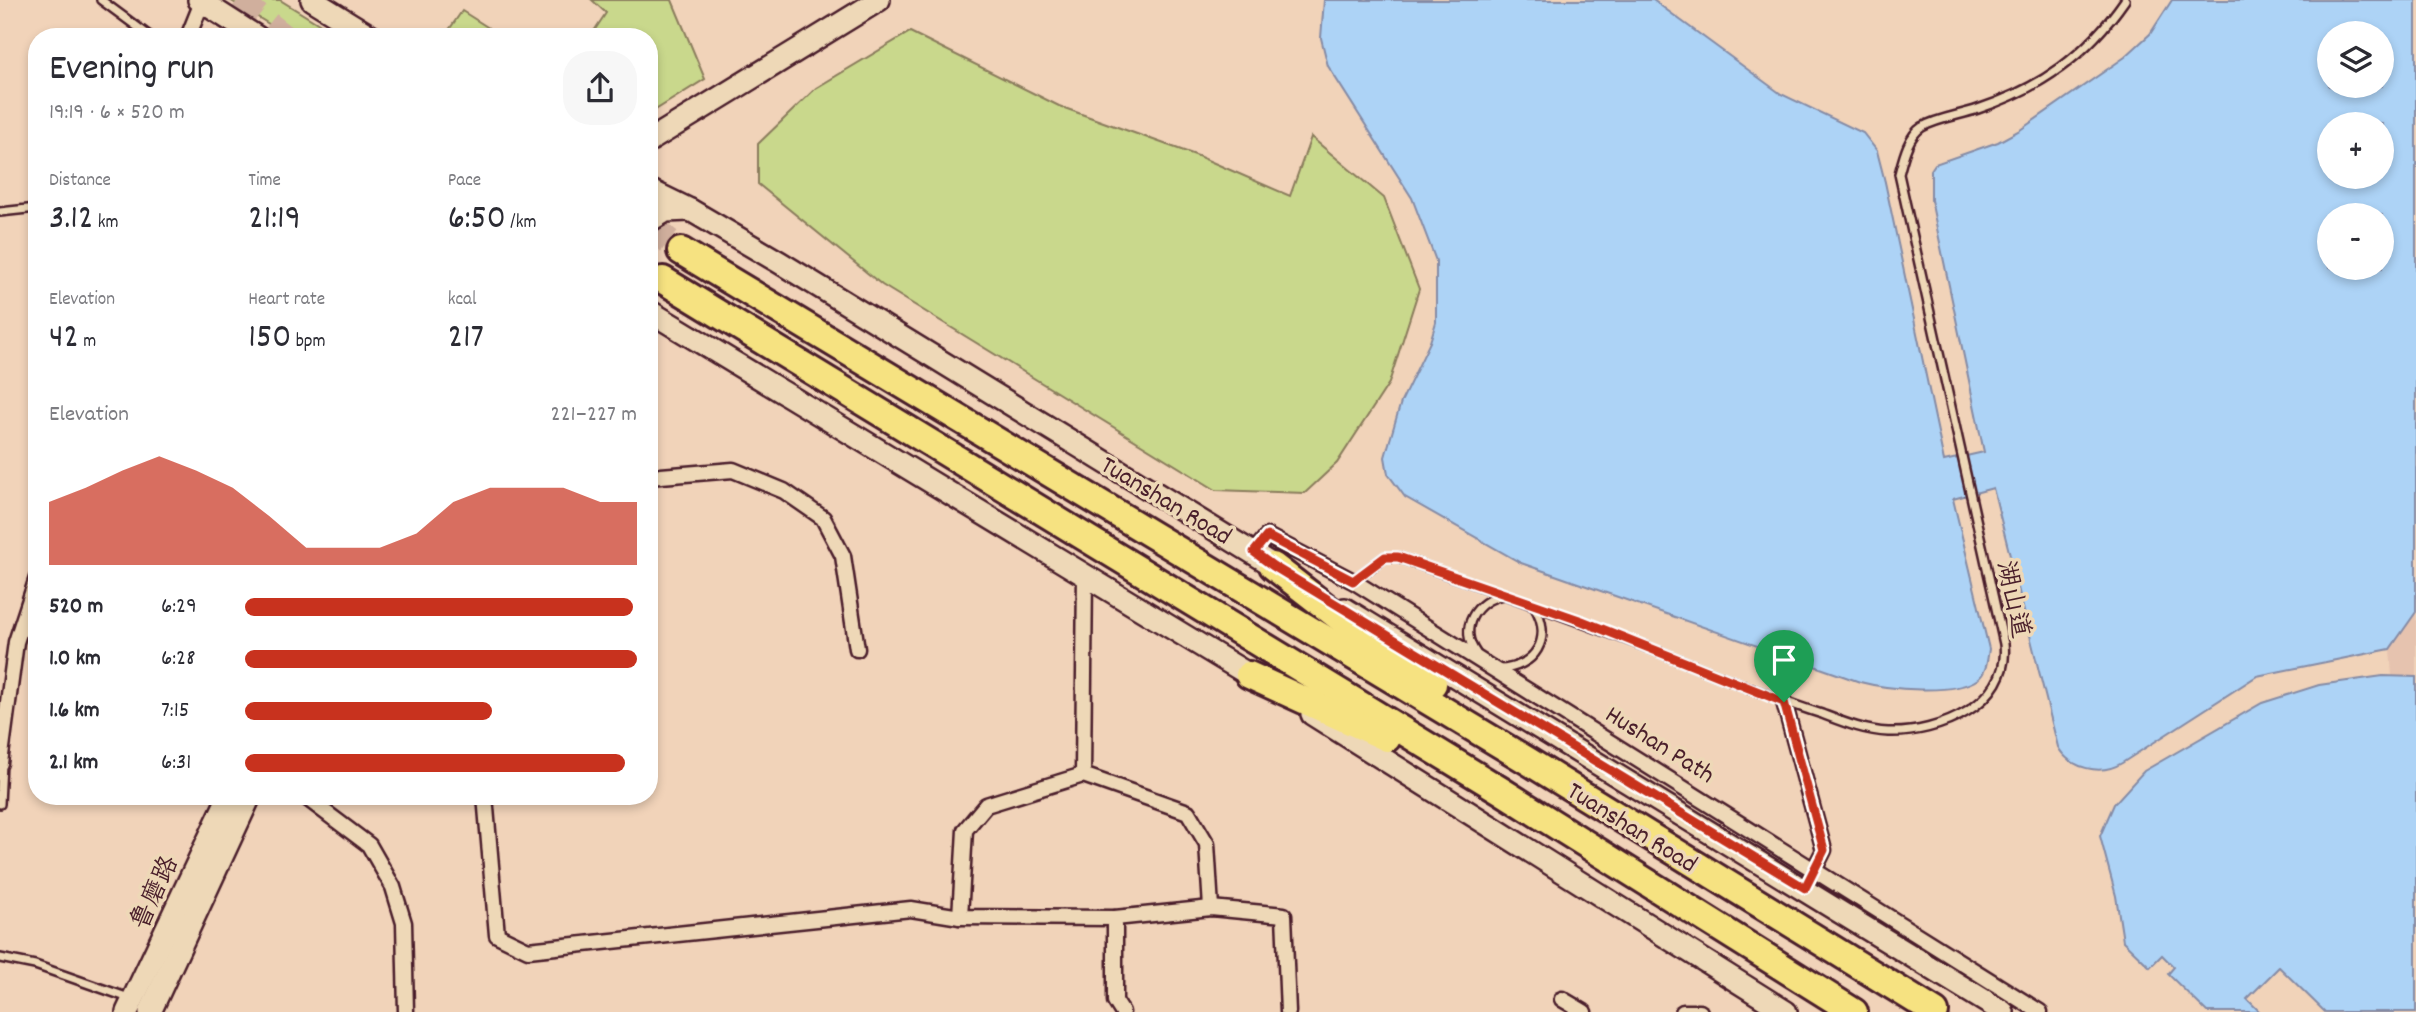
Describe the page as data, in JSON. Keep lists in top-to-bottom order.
{
  "streets": {
    "highway": ["Tuanshan Road"],
    "main road": ["鲁磨路"],
    "street": ["Hushan Path"],
    "lane": ["湖山道"]
  },
  "crossings": [
    ["Tuanshan Road", "Hushan Path"],
    ["湖山道", "Hushan Path"]
  ],
  "page": {
    "map_buttons": ["+", "−"],
    "heading": ["Evening run", "19:19 · 6 × 520 m"],
    "stats": [
      ["Distance", "3.12 km"],
      ["Time", "21:19"],
      ["Pace", "6:50 /km"],
      ["Elevation", "42 m"],
      ["Heart rate", "150 bpm"],
      ["kcal", "217"]
    ],
    "chart": ["Elevation", "221–227 m"],
    "list": [
      {
        "name": "520 m",
        "note": "6:29"
      },
      {
        "name": "1.0 km",
        "note": "6:28"
      },
      {
        "name": "1.6 km",
        "note": "7:15"
      },
      {
        "name": "2.1 km",
        "note": "6:31"
      }
    ]
  }
}
